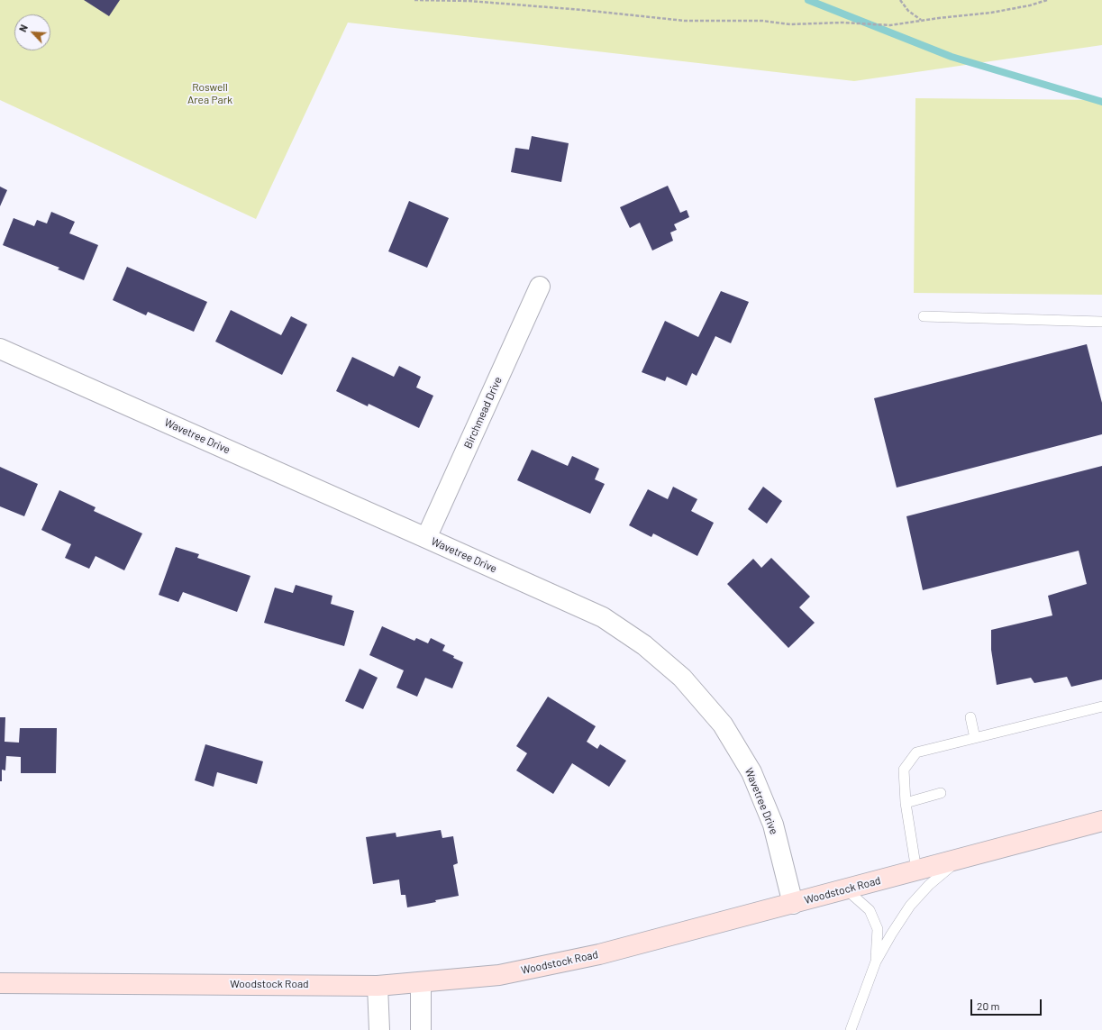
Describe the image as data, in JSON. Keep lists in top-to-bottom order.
{
  "streets": {
    "street": ["Birchmead Drive", "Wavetree Drive", "Woodstock Road"]
  },
  "crossings": [
    ["Birchmead Drive", "Wavetree Drive"],
    ["Wavetree Drive", "Woodstock Road"]
  ],
  "parks": ["Roswell Area Park"],
  "scale_bar": "20 m",
  "north": "top left"
}
